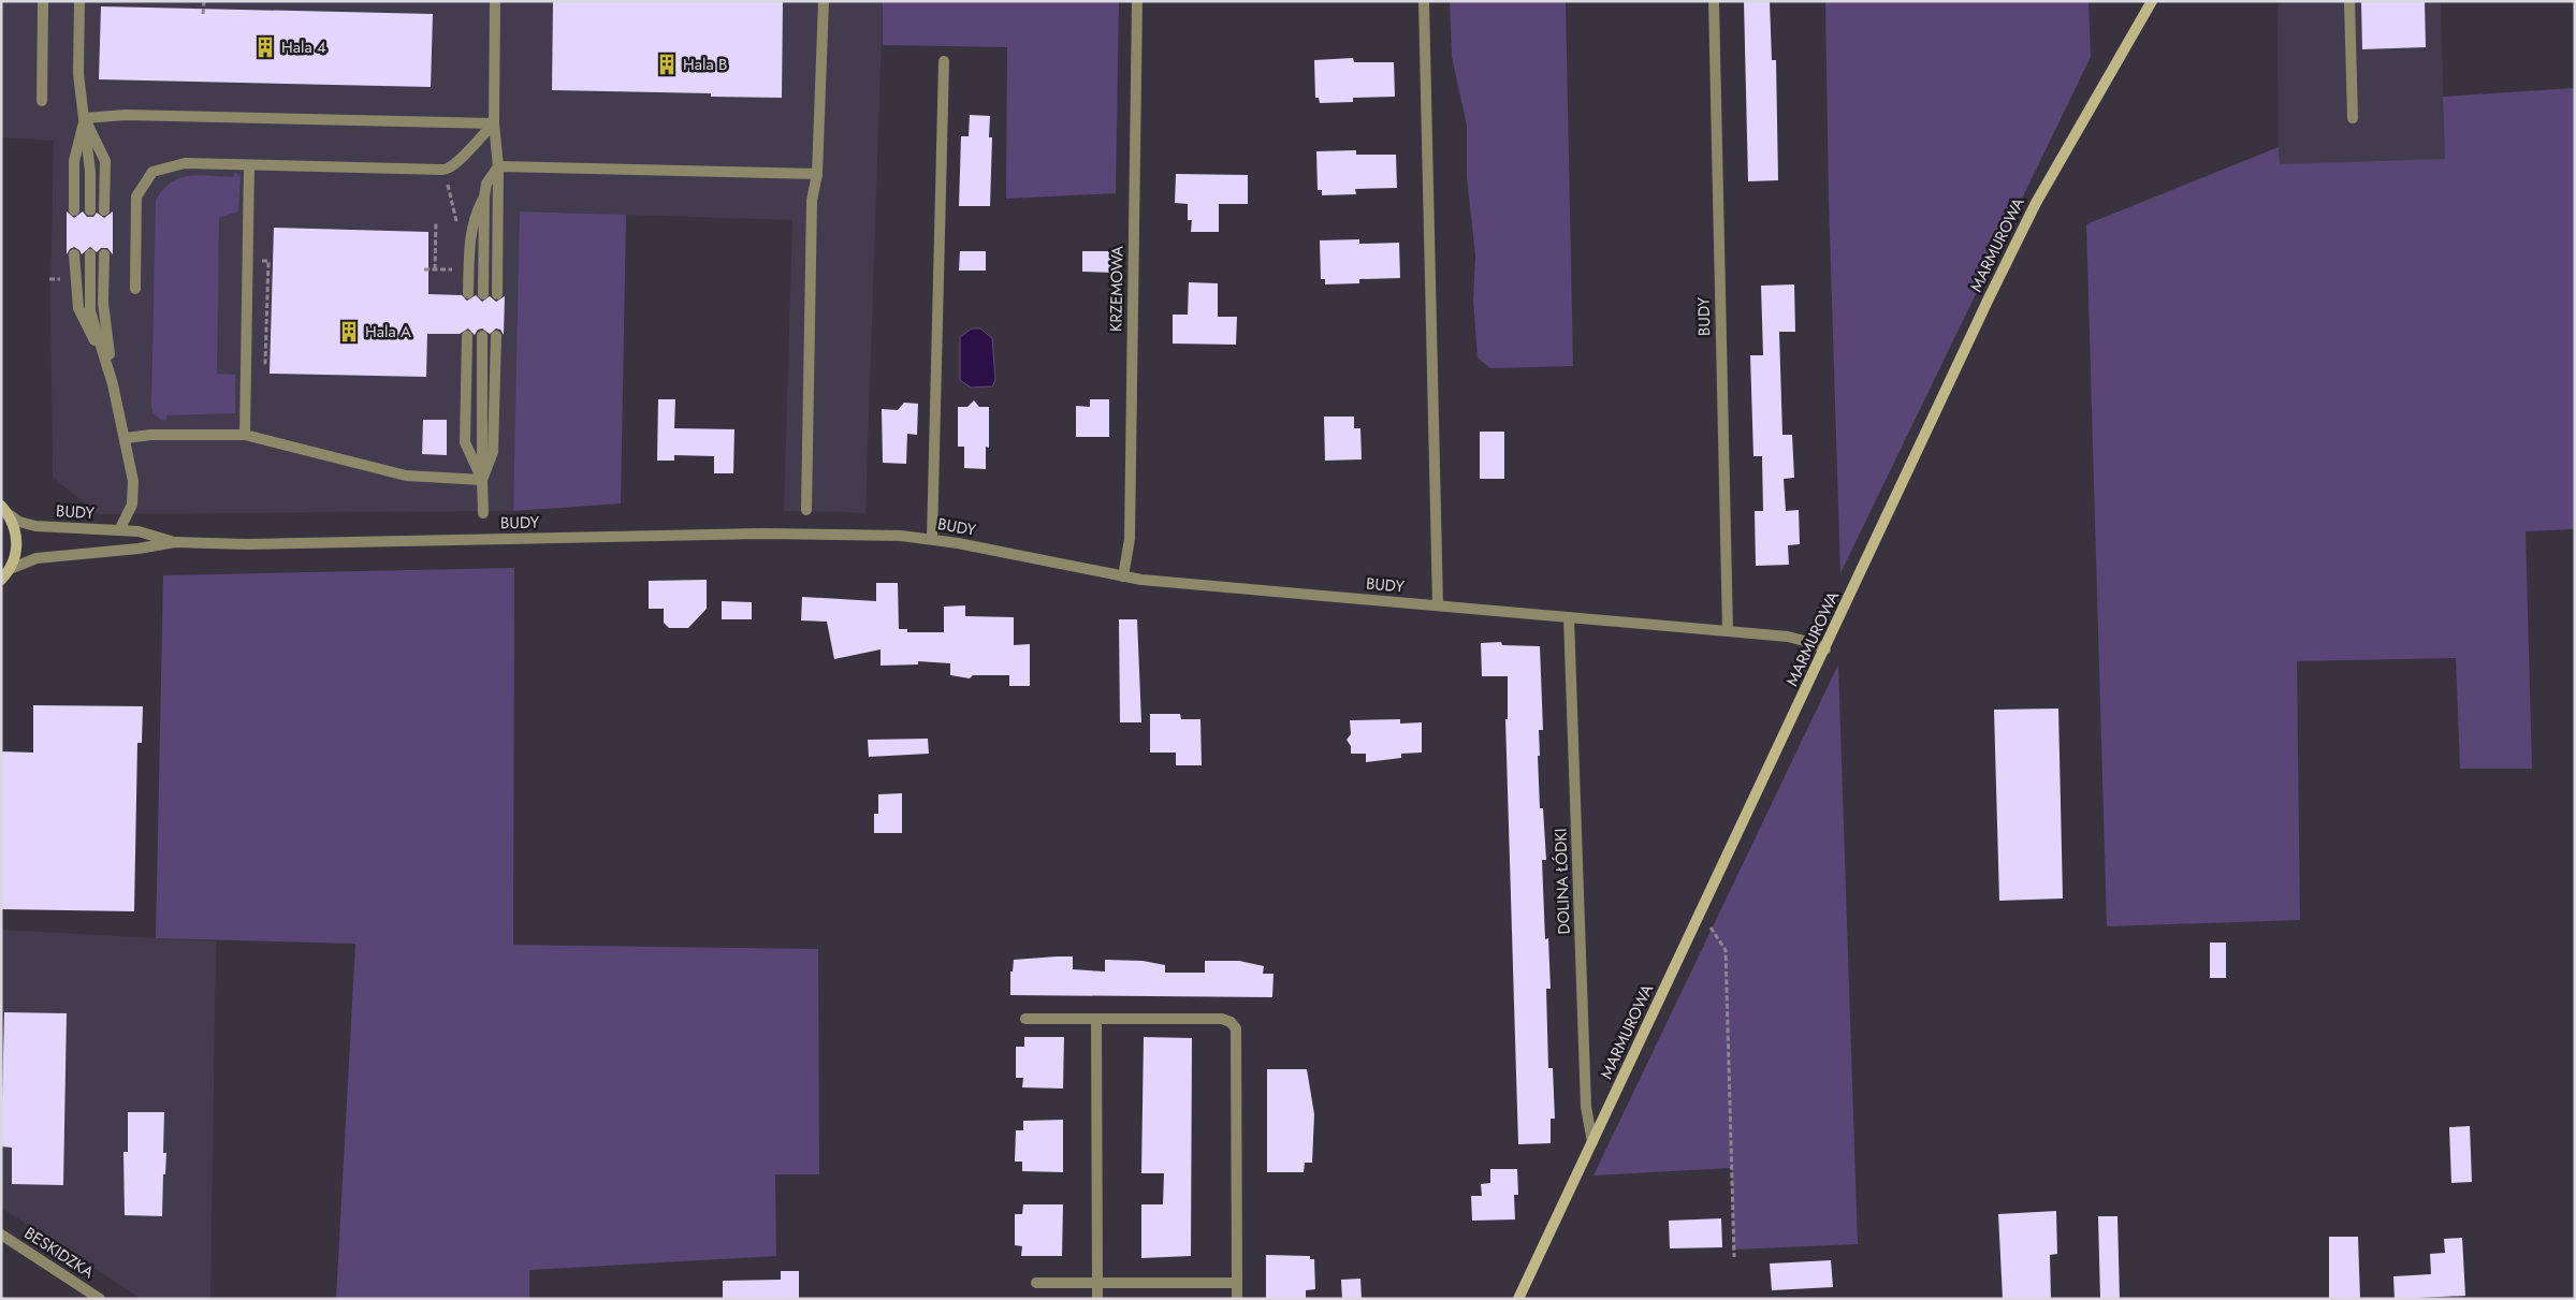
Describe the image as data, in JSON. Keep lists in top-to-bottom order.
{
  "streets": {
    "street": [
      "MARMUROWA",
      "KRZEMOWA",
      "BUDY",
      "DOLINA ŁÓDKI",
      "BESKIDZKA"
    ]
  },
  "crossings": [
    ["MARMUROWA", "BUDY"],
    ["MARMUROWA", "DOLINA ŁÓDKI"],
    ["KRZEMOWA", "BUDY"],
    ["BUDY", "DOLINA ŁÓDKI"]
  ],
  "places": {
    "building": ["Hala 4", "Hala B", "Hala A"]
  }
}
